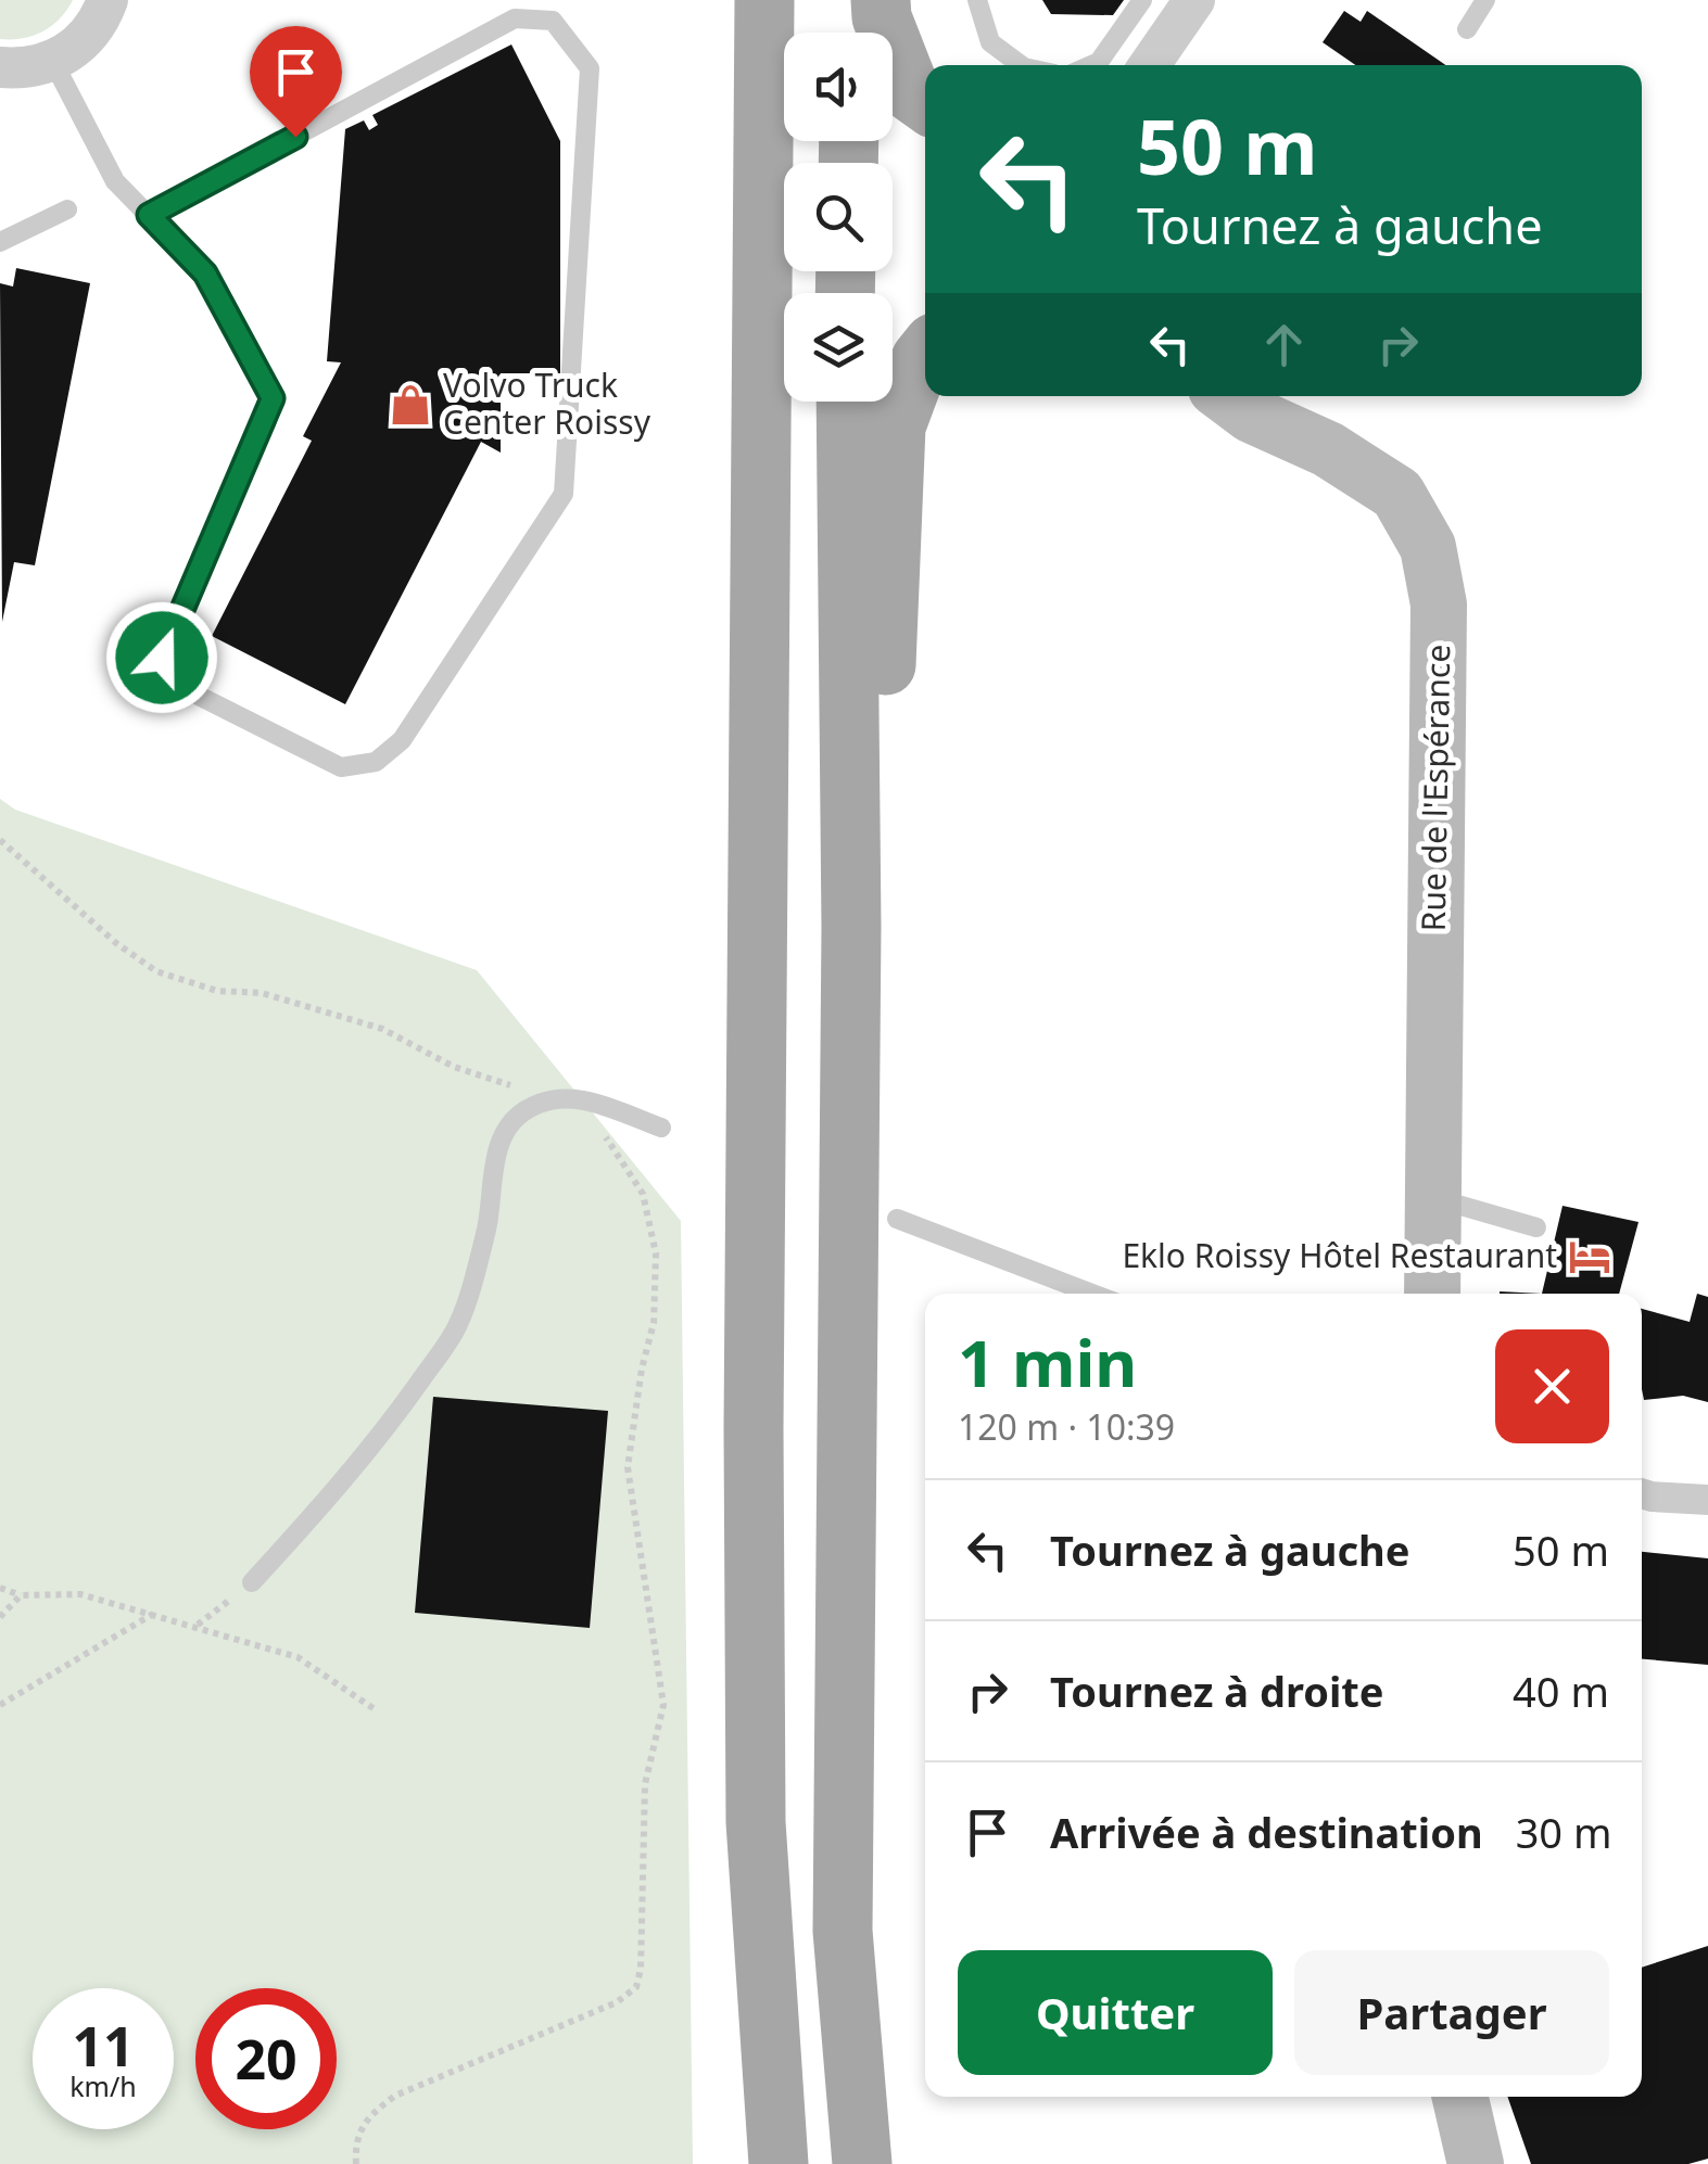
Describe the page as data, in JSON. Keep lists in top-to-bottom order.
{
  "streets": {
    "main road": ["Rue de l'Espérance"]
  },
  "places": {
    "shop": ["Volvo Truck Center Roissy"],
    "hotel": ["Eklo Roissy Hôtel Restaurant"]
  },
  "page": {
    "turn": ["50 m", "Tournez à gauche"],
    "heading": ["1 min", "120 m · 10:39"],
    "list": [
      {
        "name": "Tournez à gauche",
        "value": "50 m"
      },
      {
        "name": "Tournez à droite",
        "value": "40 m"
      },
      {
        "name": "Arrivée à destination",
        "value": "30 m"
      }
    ],
    "buttons": ["Quitter", "Partager"],
    "speed": "11 km/h",
    "limit": "20"
  }
}
